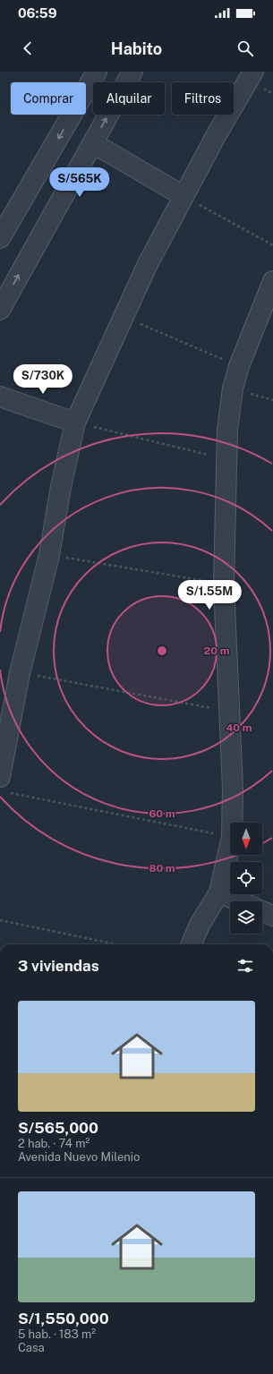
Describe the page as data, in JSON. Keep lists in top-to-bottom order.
{
  "north": "bottom",
  "page": {
    "status": "06:59",
    "header": "Habito",
    "chip": ["Comprar", "Alquilar", "Filtros"],
    "price": ["S/565K", "S/730K", "S/1.55M"],
    "heading": "3 viviendas",
    "list": [
      {
        "name": "S/565,000",
        "note": "2 hab. · 74 m² · Avenida Nuevo Milenio"
      },
      {
        "name": "S/1,550,000",
        "note": "5 hab. · 183 m² · Casa"
      }
    ]
  },
  "rings": [
    "20 m",
    "40 m",
    "60 m",
    "80 m"
  ]
}
